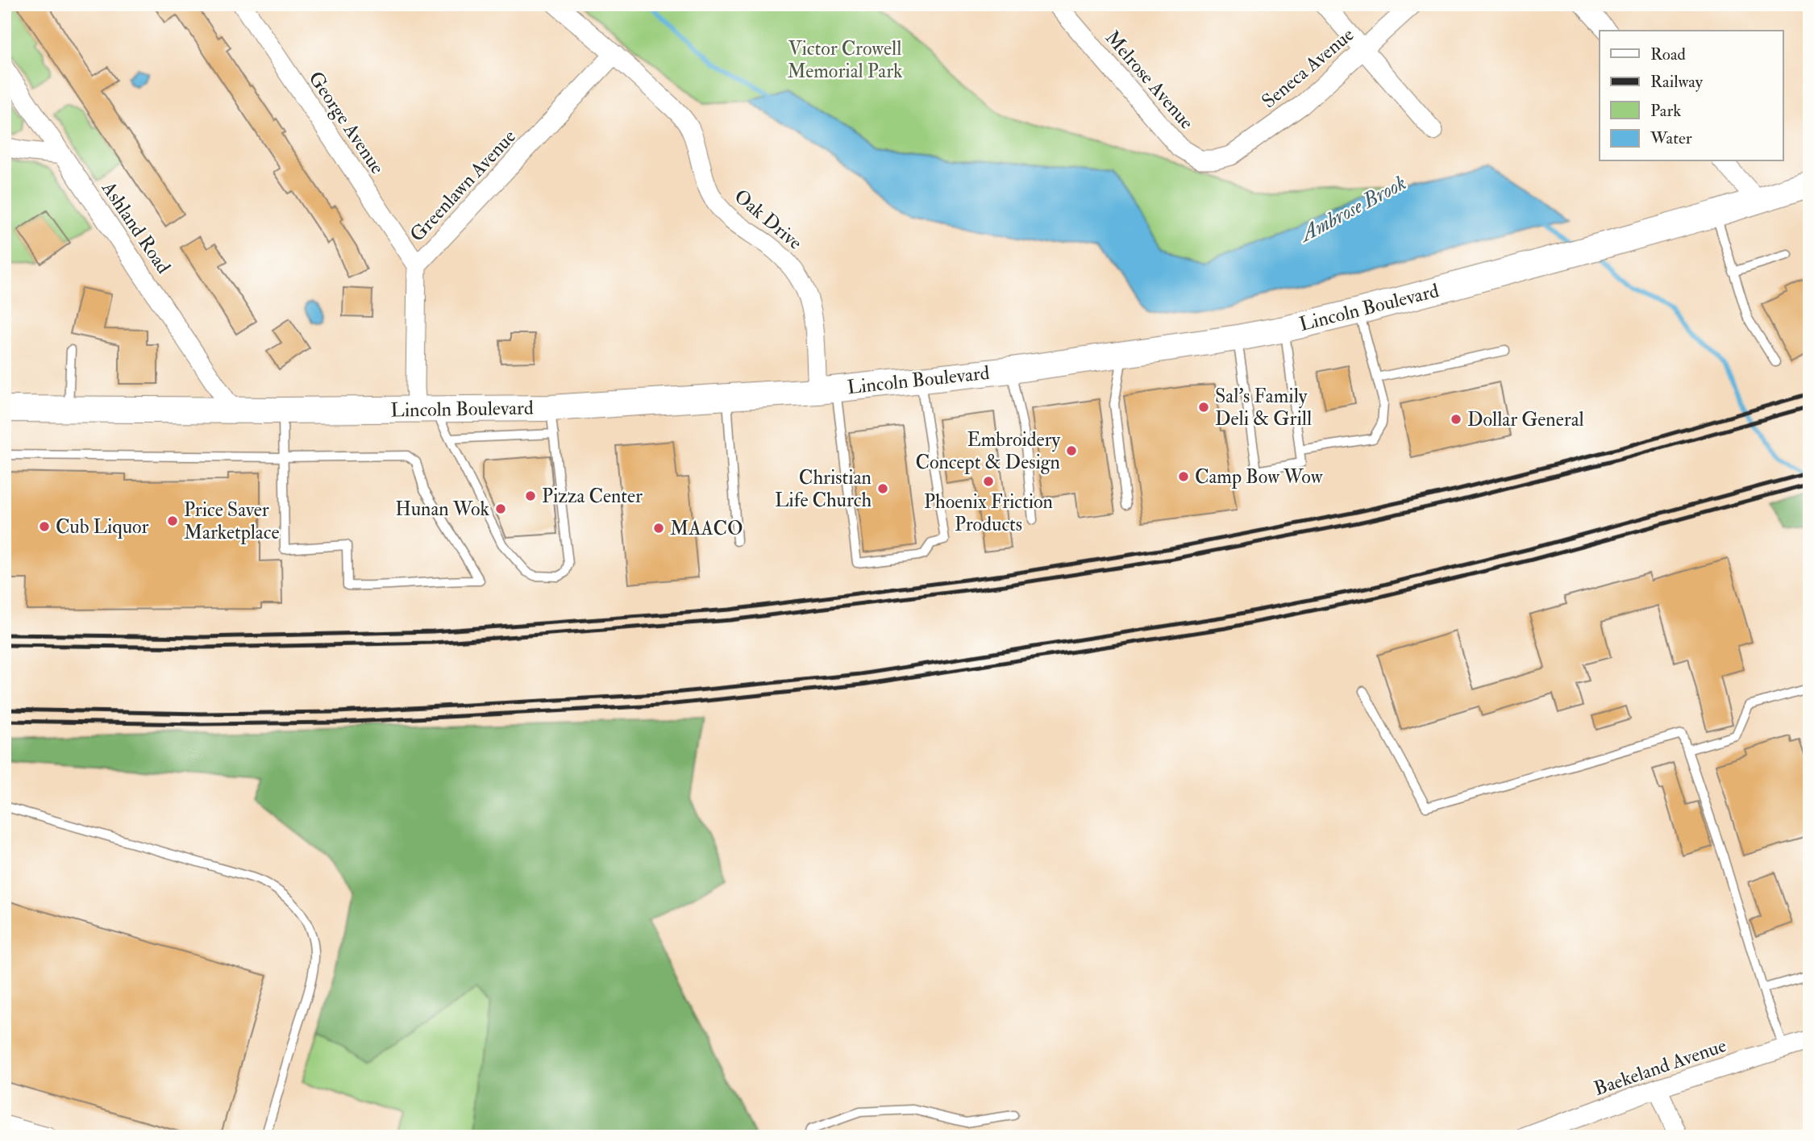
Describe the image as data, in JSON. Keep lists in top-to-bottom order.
{
  "streets": {
    "main road": ["Lincoln Boulevard"],
    "street": [
      "Seneca Avenue",
      "Melrose Avenue",
      "George Avenue",
      "Greenlawn Avenue",
      "Oak Drive",
      "Ashland Road",
      "Baekeland Avenue"
    ]
  },
  "crossings": [
    ["Seneca Avenue", "Melrose Avenue"],
    ["George Avenue", "Greenlawn Avenue"],
    ["Greenlawn Avenue", "Oak Drive"],
    ["Greenlawn Avenue", "Lincoln Boulevard"],
    ["Oak Drive", "Lincoln Boulevard"],
    ["Ashland Road", "Lincoln Boulevard"]
  ],
  "water": ["Ambrose Brook"],
  "parks": ["Victor Crowell Memorial Park"],
  "places": [
    "Sal's Family Deli & Grill",
    "Dollar General",
    "Embroidery Concept & Design",
    "Camp Bow Wow",
    "Phoenix Friction Products",
    "Christian Life Church",
    "Pizza Center",
    "Hunan Wok",
    "Price Saver Marketplace",
    "Cub Liquor",
    "MAACO"
  ],
  "legend": [
    "Road",
    "Railway",
    "Park",
    "Water"
  ]
}
